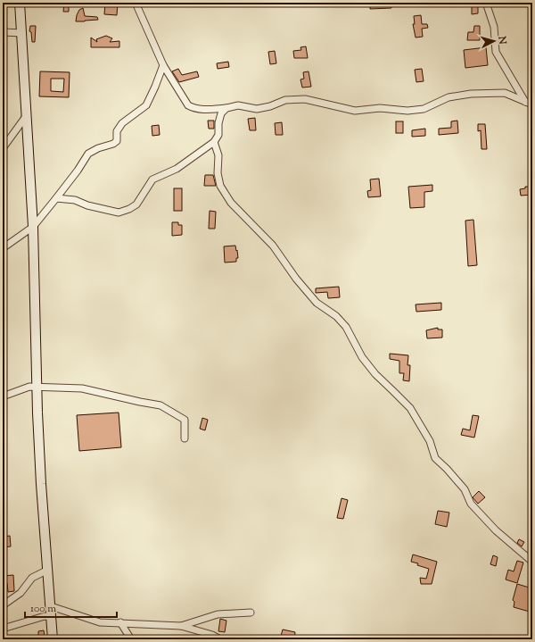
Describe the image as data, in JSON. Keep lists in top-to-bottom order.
{
  "scale_bar": "100 m",
  "north": "right"
}
